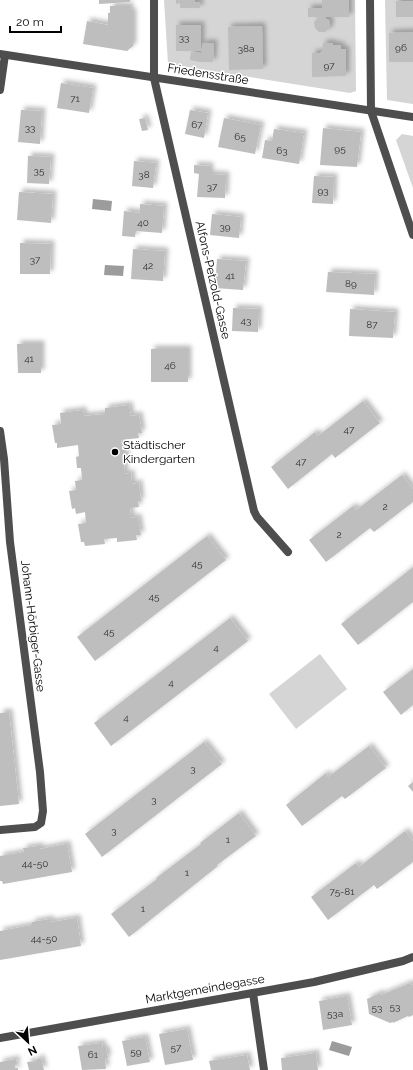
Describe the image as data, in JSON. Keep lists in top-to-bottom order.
{
  "streets": {
    "street": [
      "Friedensstraße",
      "Alfons-Petzold-Gasse",
      "Johann-Hörbiger-Gasse",
      "Marktgemeindegasse"
    ]
  },
  "crossings": [
    ["Friedensstraße", "Alfons-Petzold-Gasse"]
  ],
  "places": ["Städtischer Kindergarten"],
  "house_numbers": [
    "33",
    "96",
    "38a",
    "97",
    "71",
    "67",
    "33",
    "65",
    "95",
    "63",
    "35",
    "38",
    "37",
    "93",
    "40",
    "39",
    "37",
    "42",
    "41",
    "89",
    "43",
    "87",
    "41",
    "46",
    "47",
    "47",
    "2",
    "2",
    "45",
    "45",
    "45",
    "4",
    "4",
    "4",
    "3",
    "3",
    "3",
    "1",
    "44-50",
    "1",
    "75-81",
    "1",
    "44-50",
    "53",
    "53",
    "53a",
    "57",
    "59",
    "61"
  ],
  "scale_bar": "20 m",
  "north": "bottom right"
}
